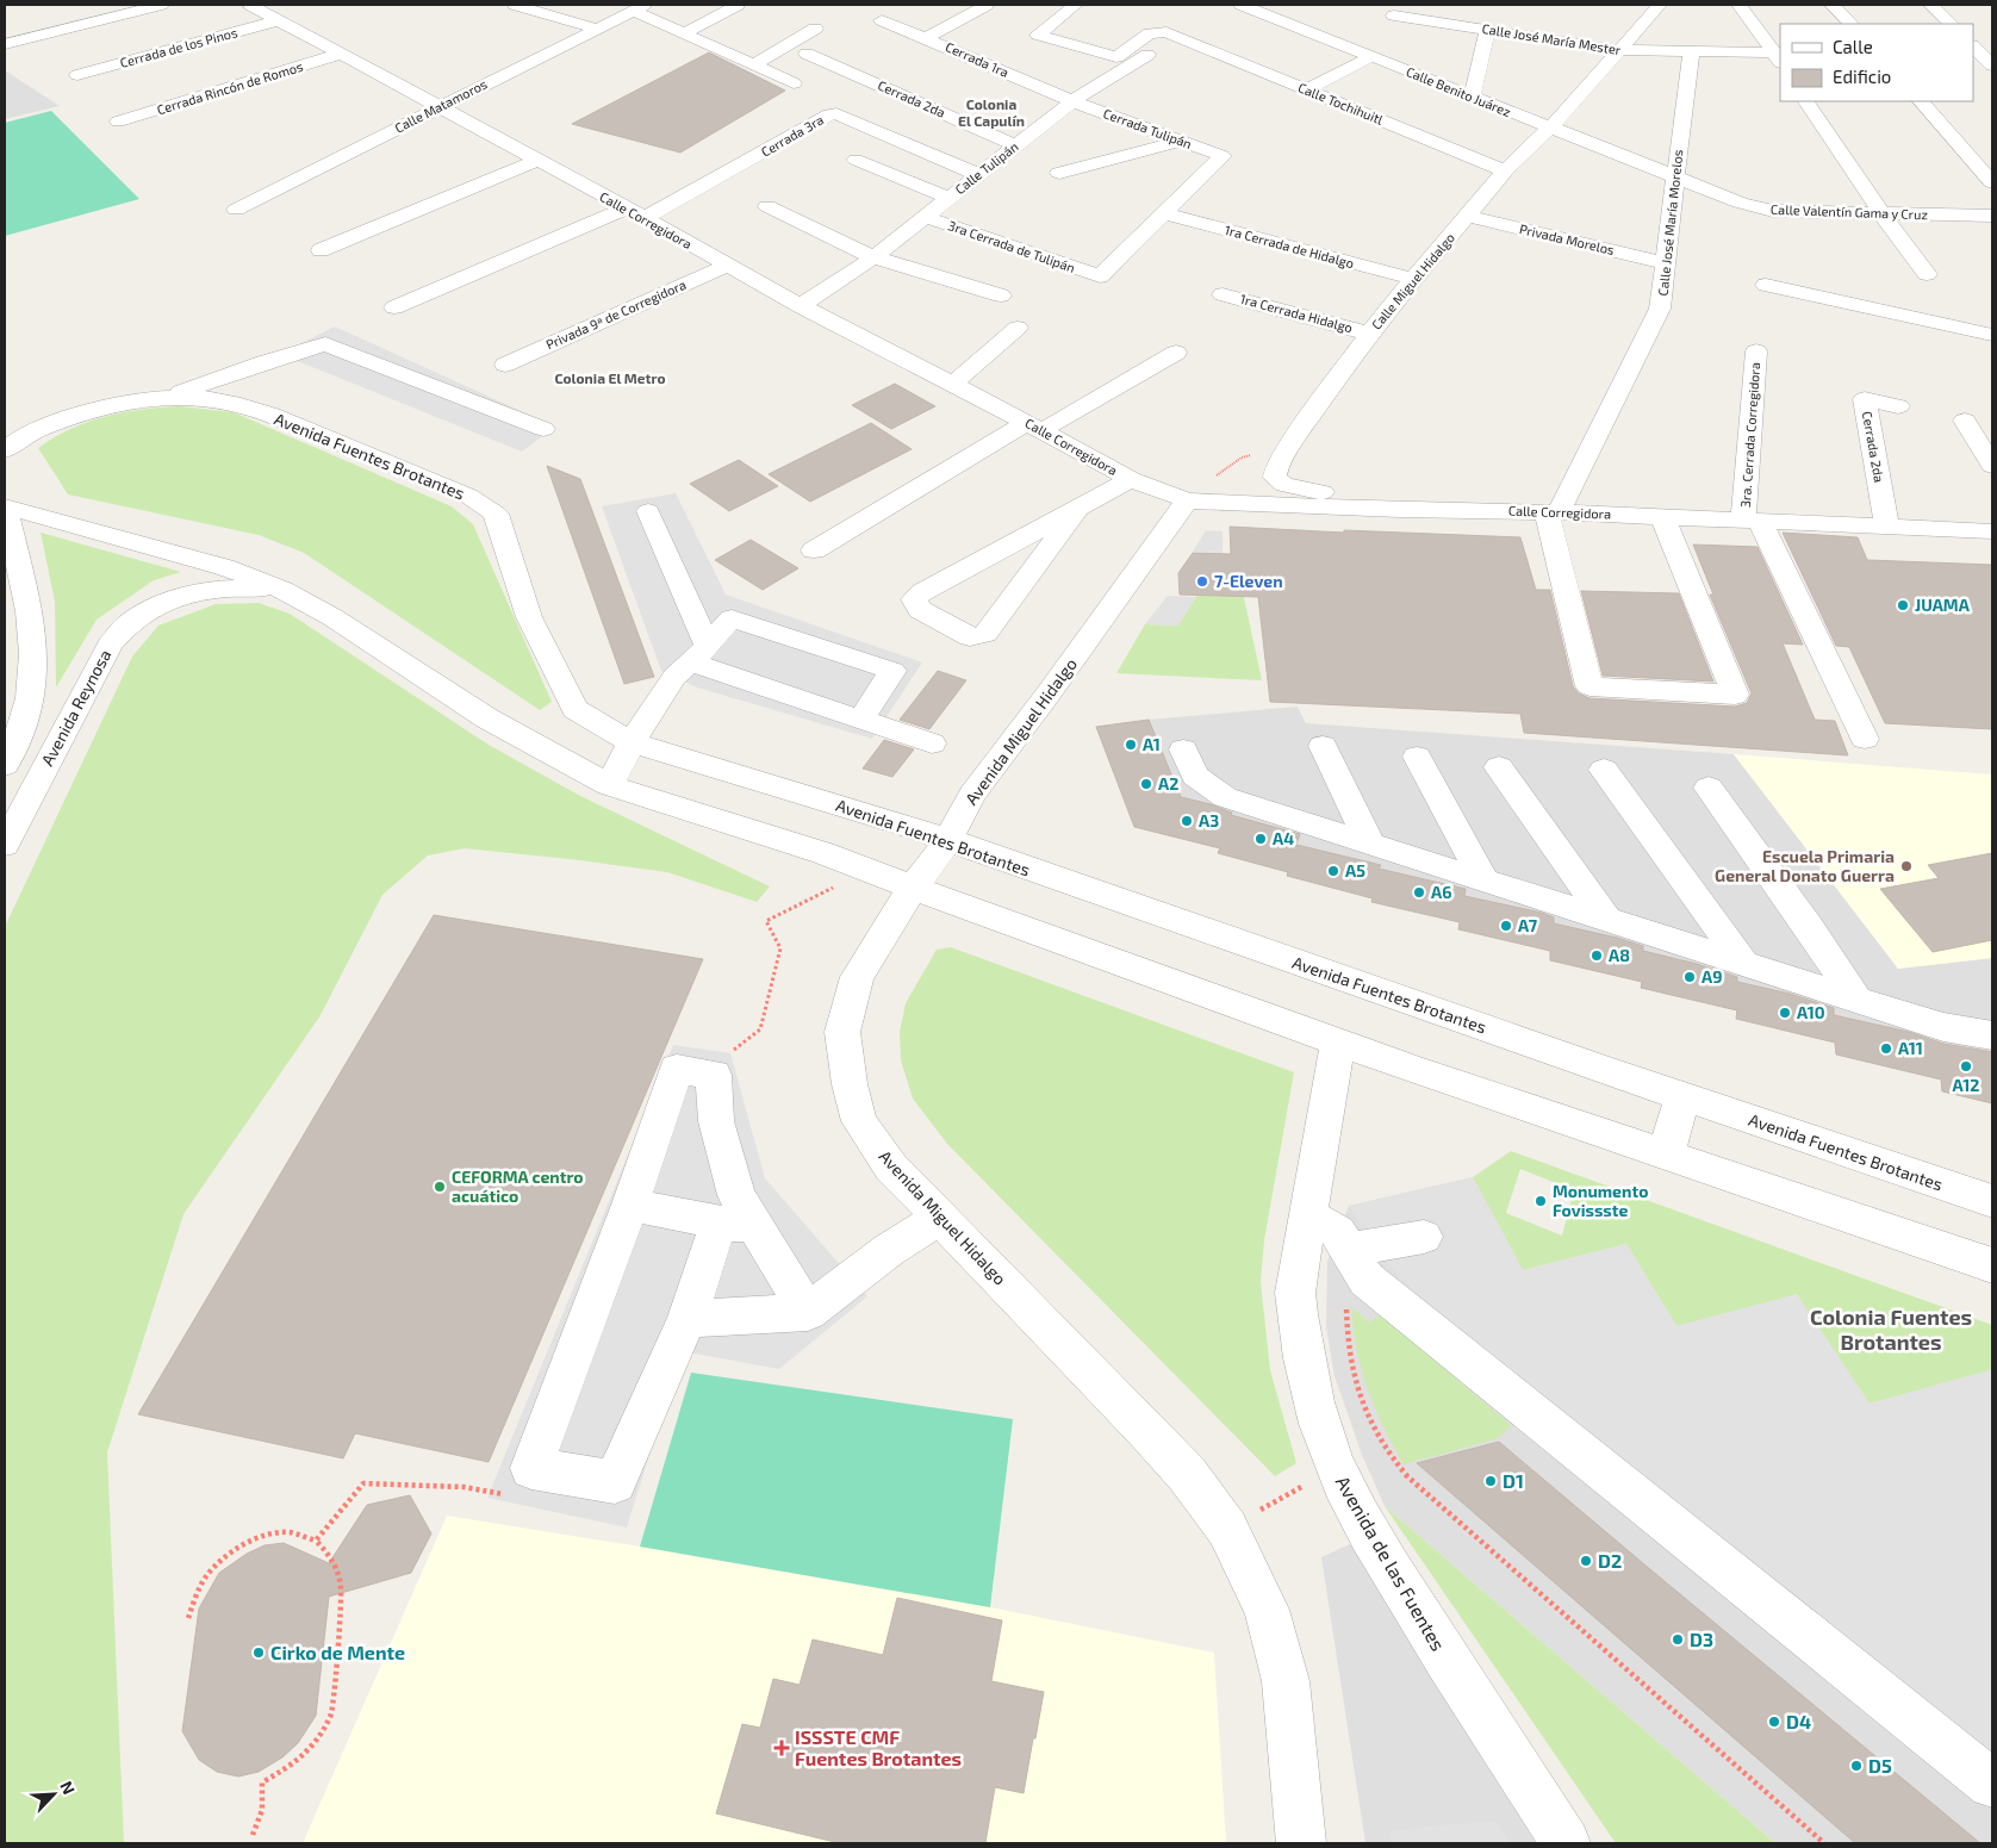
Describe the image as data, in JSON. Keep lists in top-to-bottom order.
{
  "streets": {
    "street": [
      "Calle José María Mester",
      "Cerrada de los Pinos",
      "Cerrada 1ra",
      "Cerrada Rincón de Romos",
      "Calle Benito Juárez",
      "Cerrada 2da",
      "Calle Tochihuitl",
      "Calle Matamoros",
      "Cerrada Tulipán",
      "Cerrada 3ra",
      "Calle Tulipán",
      "Calle Valentín Gama y Cruz",
      "Calle Corregidora",
      "Calle José María Morelos",
      "Privada Morelos",
      "3ra Cerrada de Tulipán",
      "1ra Cerrada de Hidalgo",
      "Calle Miguel Hidalgo",
      "1ra Cerrada Hidalgo",
      "Privada 9ª de Corregidora",
      "3ra. Cerrada Corregidora",
      "Avenida Fuentes Brotantes",
      "Avenida Reynosa",
      "Avenida Miguel Hidalgo",
      "Avenida de las Fuentes"
    ]
  },
  "crossings": [
    ["Calle José María Mester", "Calle José María Morelos"],
    ["Calle José María Mester", "Calle Miguel Hidalgo"],
    ["Cerrada de los Pinos", "Calle Corregidora"],
    ["Cerrada 1ra", "Cerrada Tulipán"],
    ["Cerrada 1ra", "Calle Tulipán"],
    ["Cerrada Rincón de Romos", "Calle Corregidora"],
    ["Calle Benito Juárez", "Calle Valentín Gama y Cruz"],
    ["Calle Benito Juárez", "Calle José María Morelos"],
    ["Calle Benito Juárez", "Calle Miguel Hidalgo"],
    ["Cerrada 2da", "Calle Tulipán"],
    ["Cerrada 2da", "Calle Corregidora"],
    ["Calle Tochihuitl", "Calle Tulipán"],
    ["Calle Tochihuitl", "Calle Miguel Hidalgo"],
    ["Calle Matamoros", "Calle Corregidora"],
    ["Cerrada Tulipán", "Calle Tulipán"],
    ["Cerrada Tulipán", "3ra Cerrada de Tulipán"],
    ["Cerrada Tulipán", "1ra Cerrada de Hidalgo"],
    ["Cerrada 3ra", "Calle Tulipán"],
    ["Cerrada 3ra", "Calle Corregidora"],
    ["Calle Tulipán", "Calle Corregidora"],
    ["Calle Tulipán", "3ra Cerrada de Tulipán"],
    ["Calle Valentín Gama y Cruz", "Calle José María Morelos"],
    ["Calle Corregidora", "Calle José María Morelos"],
    ["Calle Corregidora", "Calle Miguel Hidalgo"],
    ["Calle Corregidora", "Privada 9ª de Corregidora"],
    ["Calle Corregidora", "3ra. Cerrada Corregidora"],
    ["Calle Corregidora", "Avenida Miguel Hidalgo"],
    ["Calle José María Morelos", "Privada Morelos"],
    ["Privada Morelos", "Calle Miguel Hidalgo"],
    ["3ra Cerrada de Tulipán", "1ra Cerrada de Hidalgo"],
    ["1ra Cerrada de Hidalgo", "Calle Miguel Hidalgo"],
    ["Calle Miguel Hidalgo", "1ra Cerrada Hidalgo"],
    ["Avenida Fuentes Brotantes", "Avenida Miguel Hidalgo"]
  ],
  "districts": ["Colonia El Capulín", "Colonia El Metro", "Colonia Fuentes Brotantes"],
  "places": {
    "other": [
      "7-Eleven",
      "JUAMA",
      "A1",
      "A2",
      "A3",
      "A4",
      "Escuela Primaria General Donato Guerra",
      "A5",
      "A6",
      "A7",
      "A8",
      "A9",
      "A10",
      "A11",
      "A12",
      "CEFORMA centro acuático",
      "Monumento Fovissste",
      "D1",
      "D2",
      "D3",
      "Cirko de Mente",
      "D4",
      "D5"
    ],
    "health": ["ISSSTE CMF Fuentes Brotantes"]
  },
  "legend": ["Calle", "Edificio"],
  "north": "top right"
}
